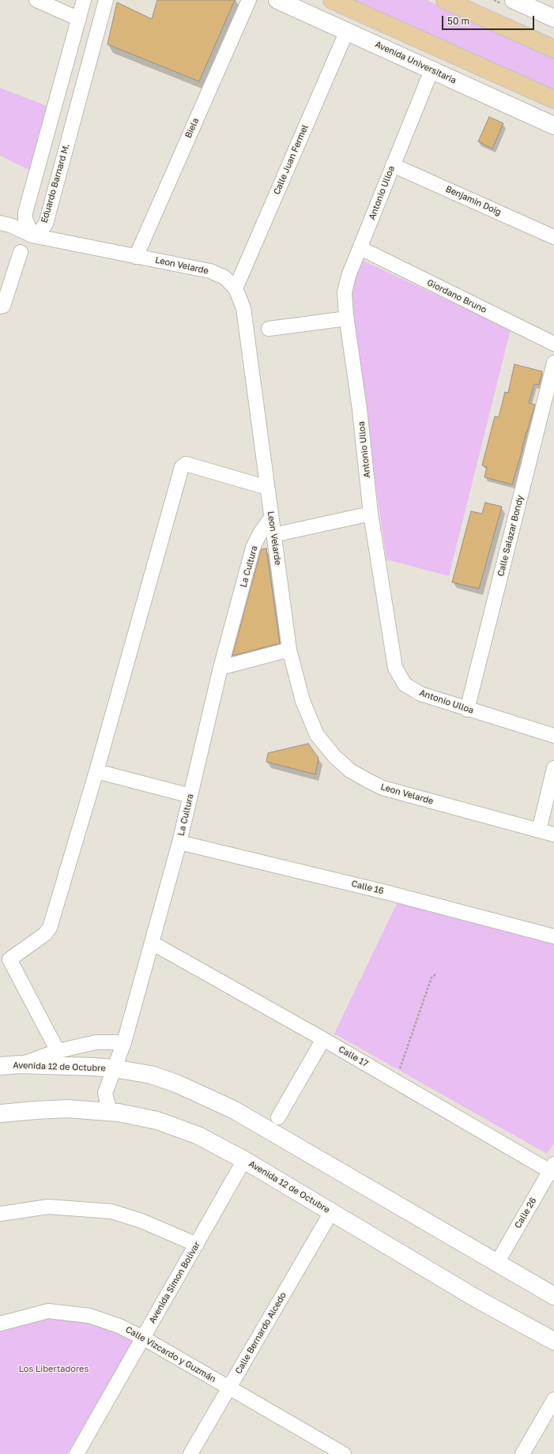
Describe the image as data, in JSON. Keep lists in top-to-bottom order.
{
  "streets": {
    "main road": ["Avenida Universitaria", "Avenida 12 de Octubre"],
    "street": [
      "Biela",
      "Calle Juan Fermel",
      "Eduardo Barnard M.",
      "Antonio Ulloa",
      "Benjamin Doig",
      "Leon Velarde",
      "Giordano Bruno",
      "Calle Salazar Bondy",
      "La Cultura",
      "Calle 16",
      "Calle 17",
      "Calle 26",
      "Avenida Simon Bolivar",
      "Calle Bernardo Alcedo",
      "Calle Vizcardo y Guzmán"
    ]
  },
  "crossings": [
    ["Avenida Universitaria", "Calle Juan Fermel"],
    ["Avenida Universitaria", "Antonio Ulloa"],
    ["Biela", "Leon Velarde"],
    ["Calle Juan Fermel", "Leon Velarde"],
    ["Eduardo Barnard M.", "Leon Velarde"],
    ["Antonio Ulloa", "Benjamin Doig"],
    ["Antonio Ulloa", "Giordano Bruno"],
    ["Antonio Ulloa", "Calle Salazar Bondy"],
    ["Leon Velarde", "La Cultura"],
    ["La Cultura", "Calle 16"],
    ["La Cultura", "Calle 17"],
    ["La Cultura", "Avenida 12 de Octubre"],
    ["Calle 17", "Calle 26"],
    ["Avenida 12 de Octubre", "Calle 26"],
    ["Avenida 12 de Octubre", "Avenida Simon Bolivar"],
    ["Avenida 12 de Octubre", "Calle Bernardo Alcedo"],
    ["Avenida Simon Bolivar", "Calle Vizcardo y Guzmán"],
    ["Calle Bernardo Alcedo", "Calle Vizcardo y Guzmán"]
  ],
  "parks": ["Los Libertadores"],
  "scale_bar": "50 m"
}
